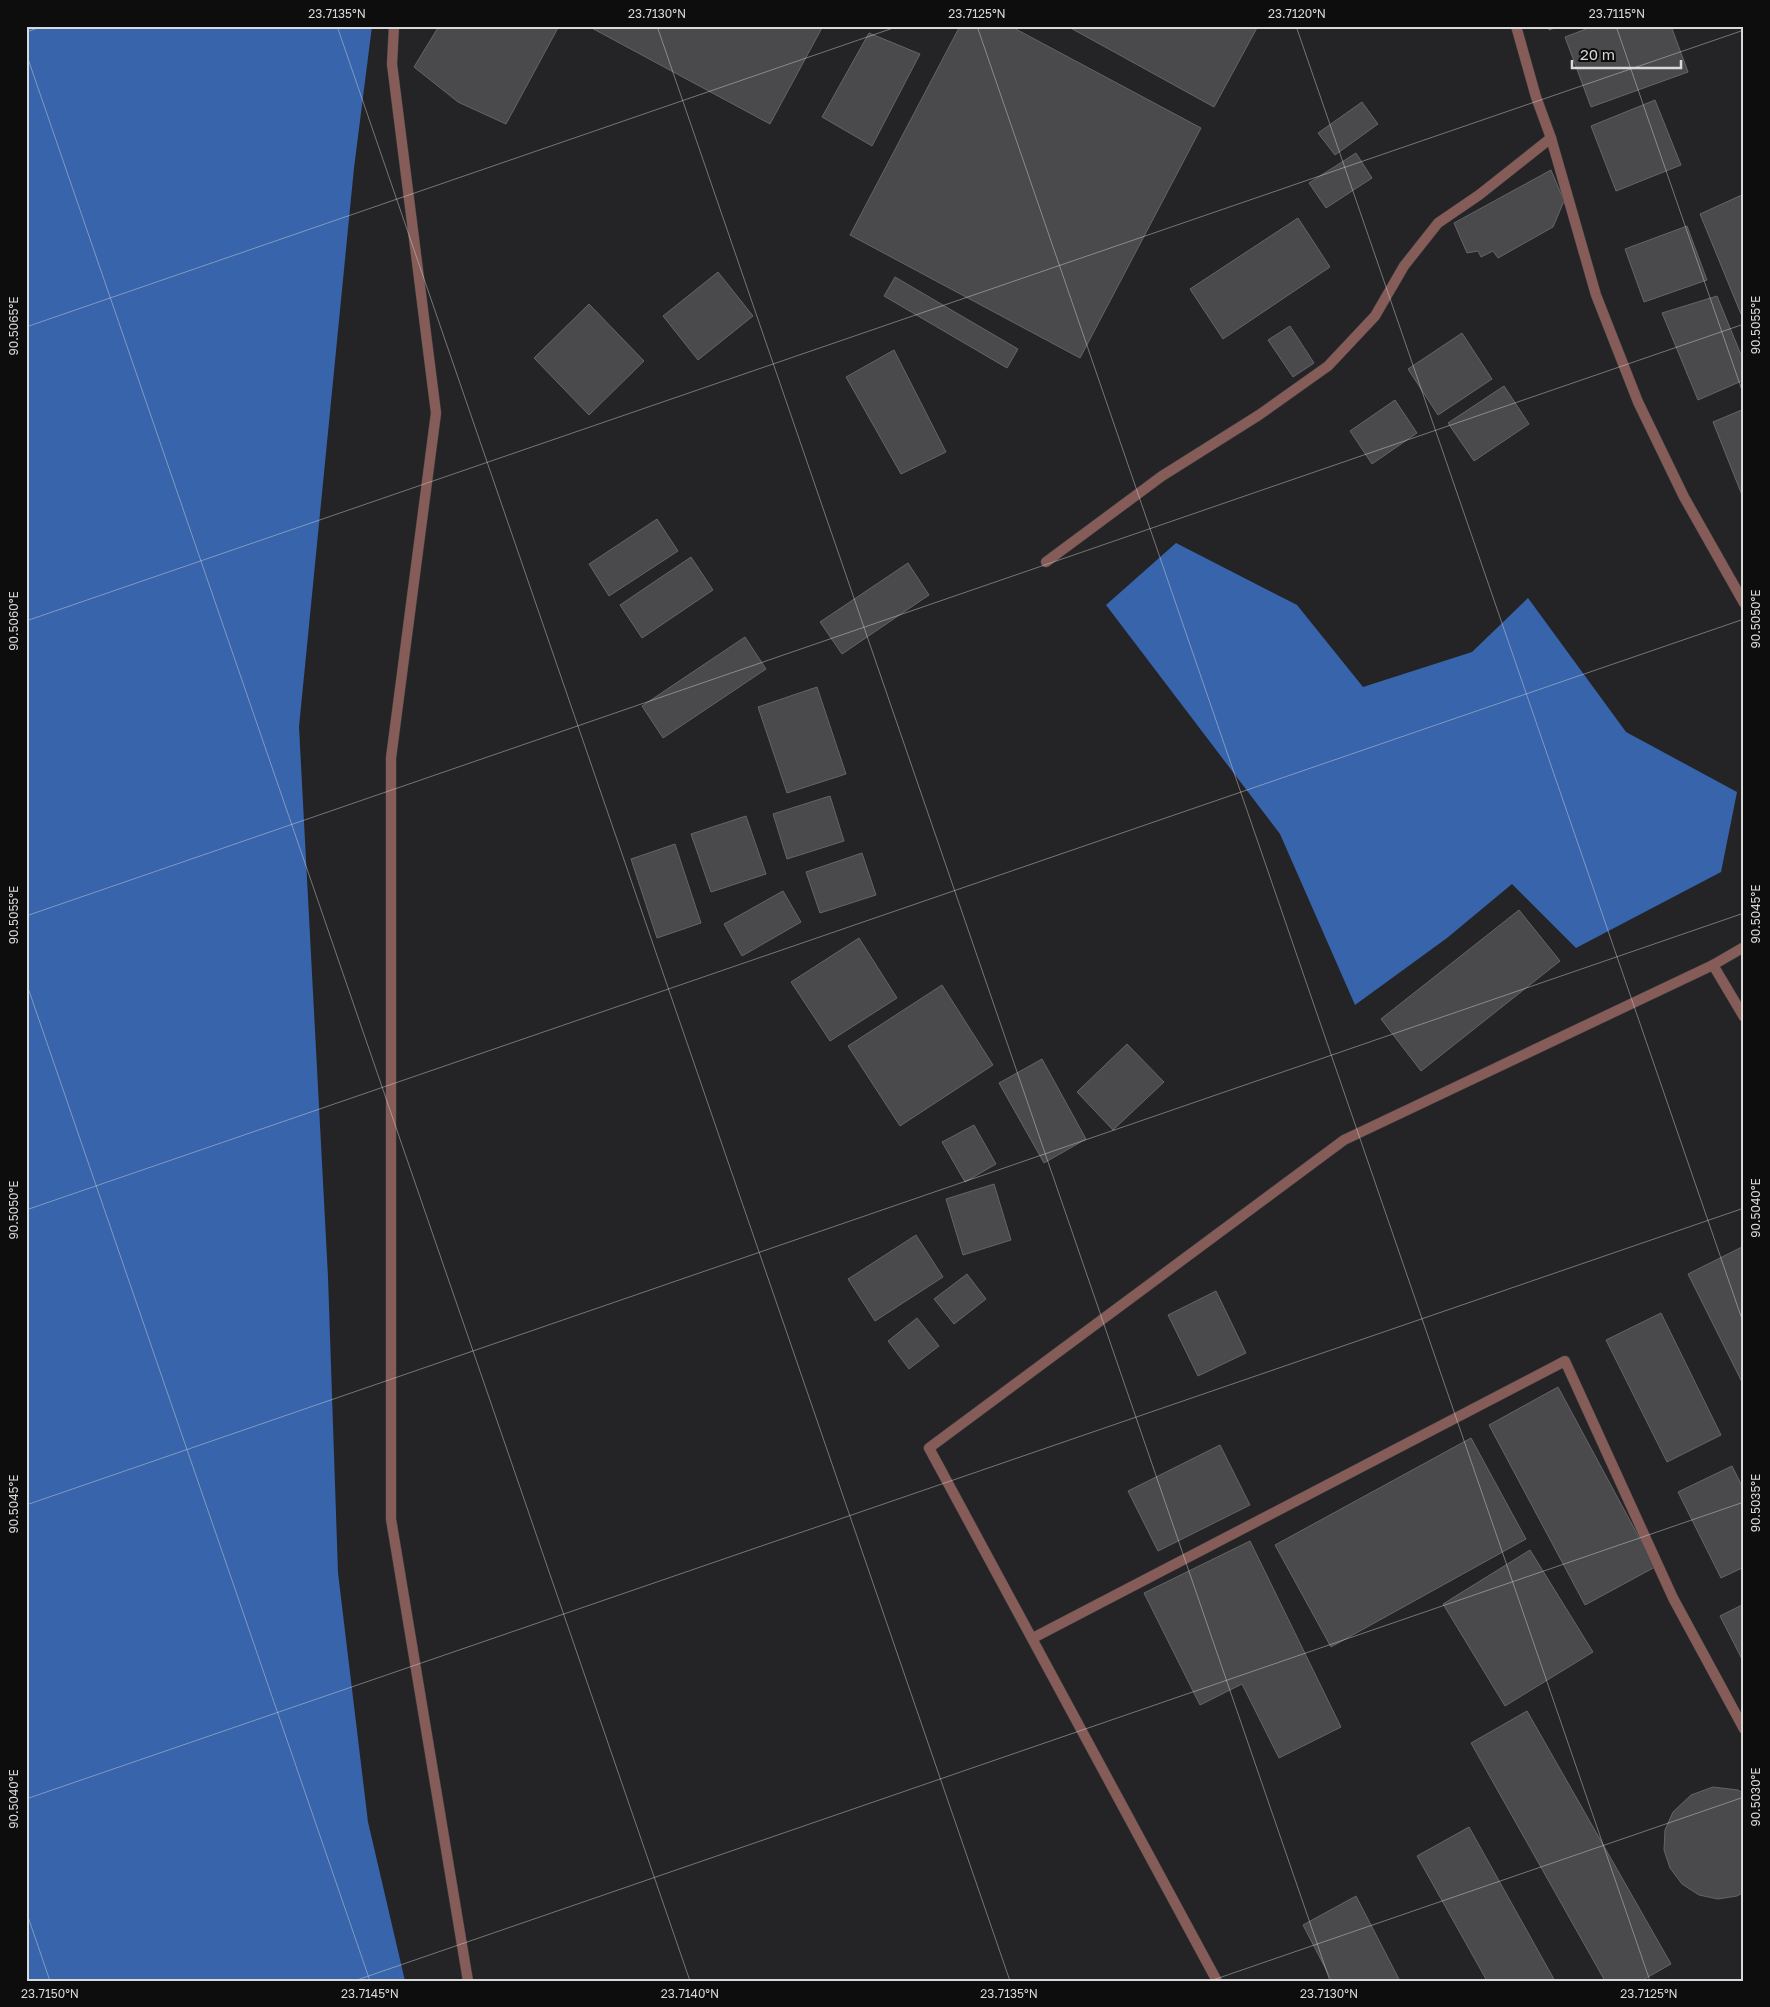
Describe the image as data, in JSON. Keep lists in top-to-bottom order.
{
  "scale_bar": "20 m",
  "coordinates": [
    "23.7135°N",
    "23.7130°N",
    "23.7125°N",
    "23.7120°N",
    "23.7115°N",
    "90.5055°E",
    "90.5065°E",
    "90.5050°E",
    "90.5060°E",
    "90.5045°E",
    "90.5040°E",
    "90.5035°E",
    "90.5030°E",
    "23.7150°N",
    "23.7145°N",
    "23.7140°N"
  ]
}
